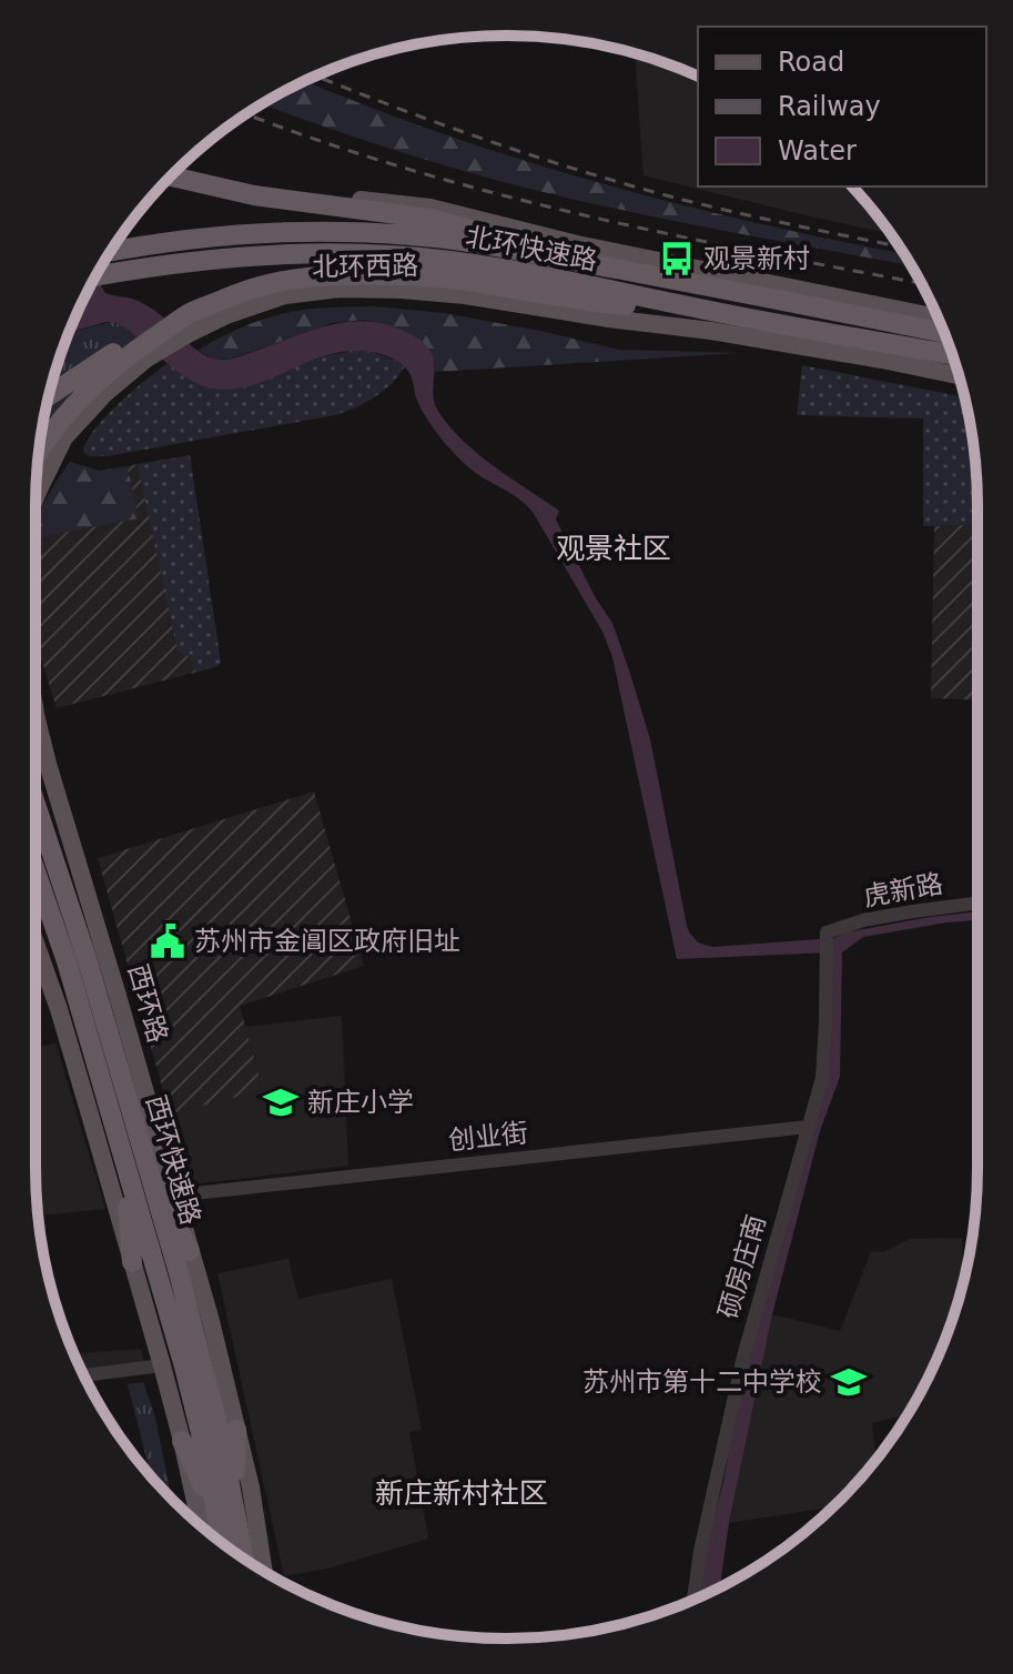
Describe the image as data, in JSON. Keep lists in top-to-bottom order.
{
  "streets": {
    "highway": ["北环快速路", "西环快速路"],
    "main road": ["北环西路", "西环路"],
    "street": ["虎新路", "创业街", "硕房庄南"]
  },
  "crossings": [
    ["虎新路", "硕房庄南"],
    ["西环路", "创业街"],
    ["创业街", "硕房庄南"]
  ],
  "districts": ["观景社区", "新庄新村社区"],
  "places": {
    "bus stop": ["观景新村"],
    "public building": ["苏州市金阊区政府旧址"],
    "school or university": ["新庄小学", "苏州市第十二中学校"]
  },
  "legend": ["Road", "Railway", "Water"]
}
